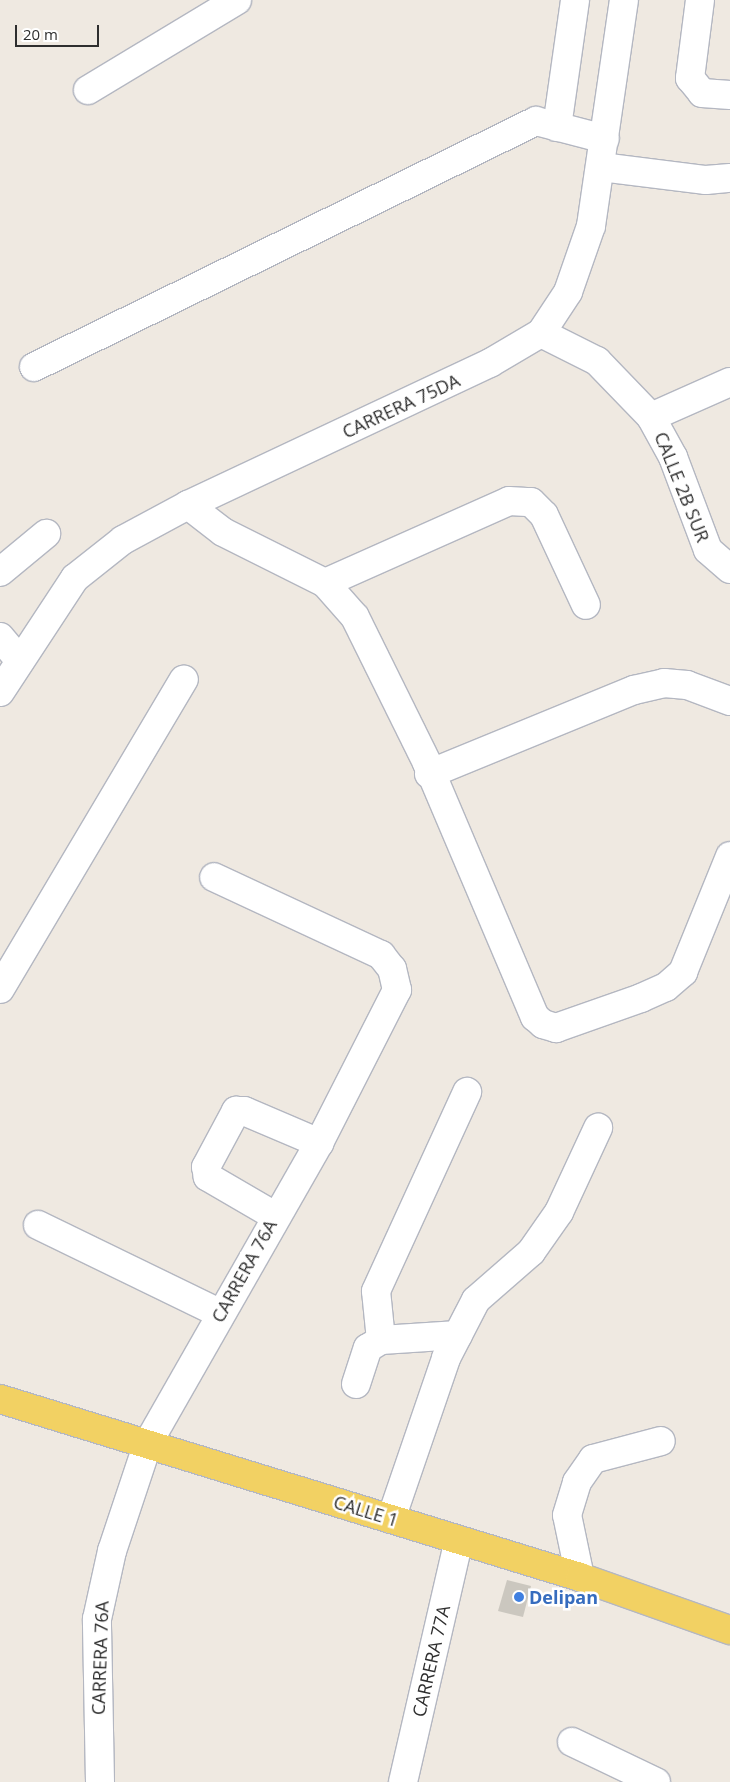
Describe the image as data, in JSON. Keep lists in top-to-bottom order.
{
  "streets": {
    "main road": ["CALLE 1"],
    "street": [
      "CARRERA 75DA",
      "CALLE 2B SUR",
      "CARRERA 76A",
      "CARRERA 77A"
    ]
  },
  "crossings": [
    ["CARRERA 75DA", "CALLE 2B SUR"],
    ["CARRERA 76A", "CALLE 1"],
    ["CALLE 1", "CARRERA 77A"]
  ],
  "places": ["Delipan"],
  "scale_bar": "20 m"
}
